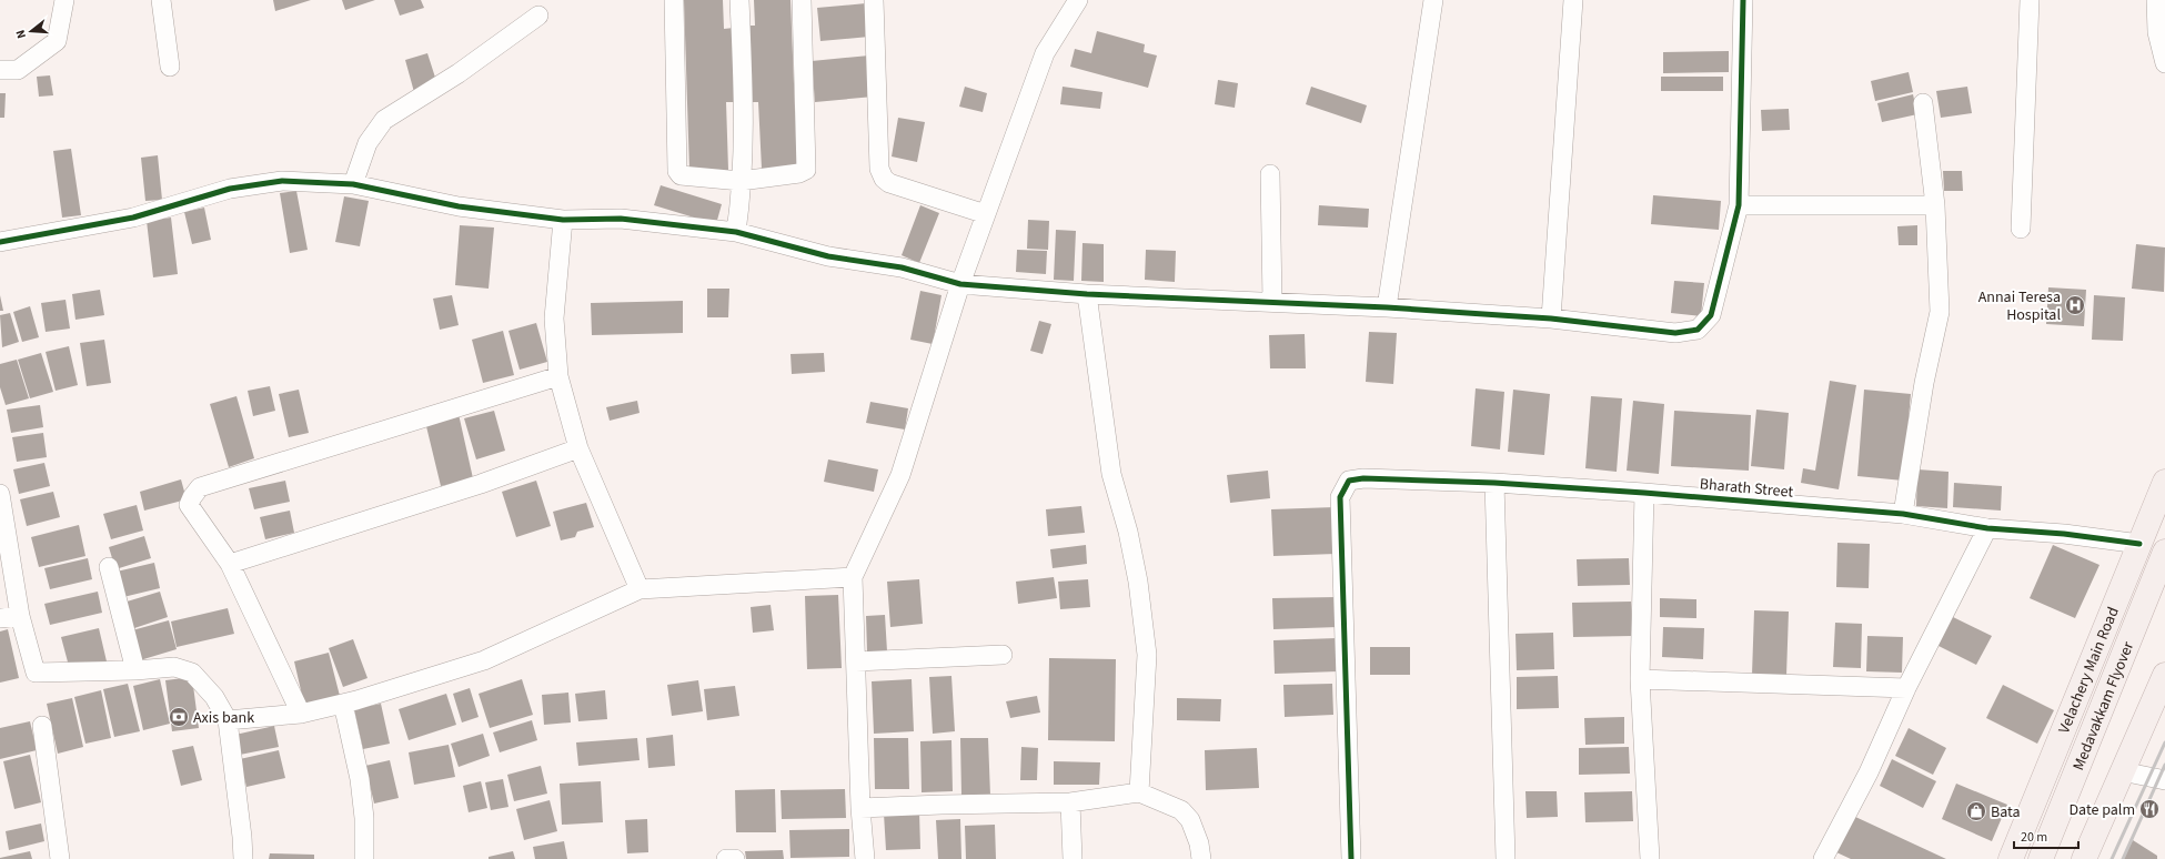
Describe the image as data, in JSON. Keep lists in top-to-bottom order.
{
  "streets": {
    "main road": ["Velachery Main Road", "Medavakkam Flyover"],
    "street": ["Bharath Street"]
  },
  "crossings": [
    ["Bharath Street", "Velachery Main Road"]
  ],
  "places": {
    "hospital": ["Annai Teresa Hospital"],
    "bank": ["Axis bank"],
    "restaurant": ["Date palm"],
    "shop": ["Bata"]
  },
  "scale_bar": "20 m",
  "north": "left"
}
